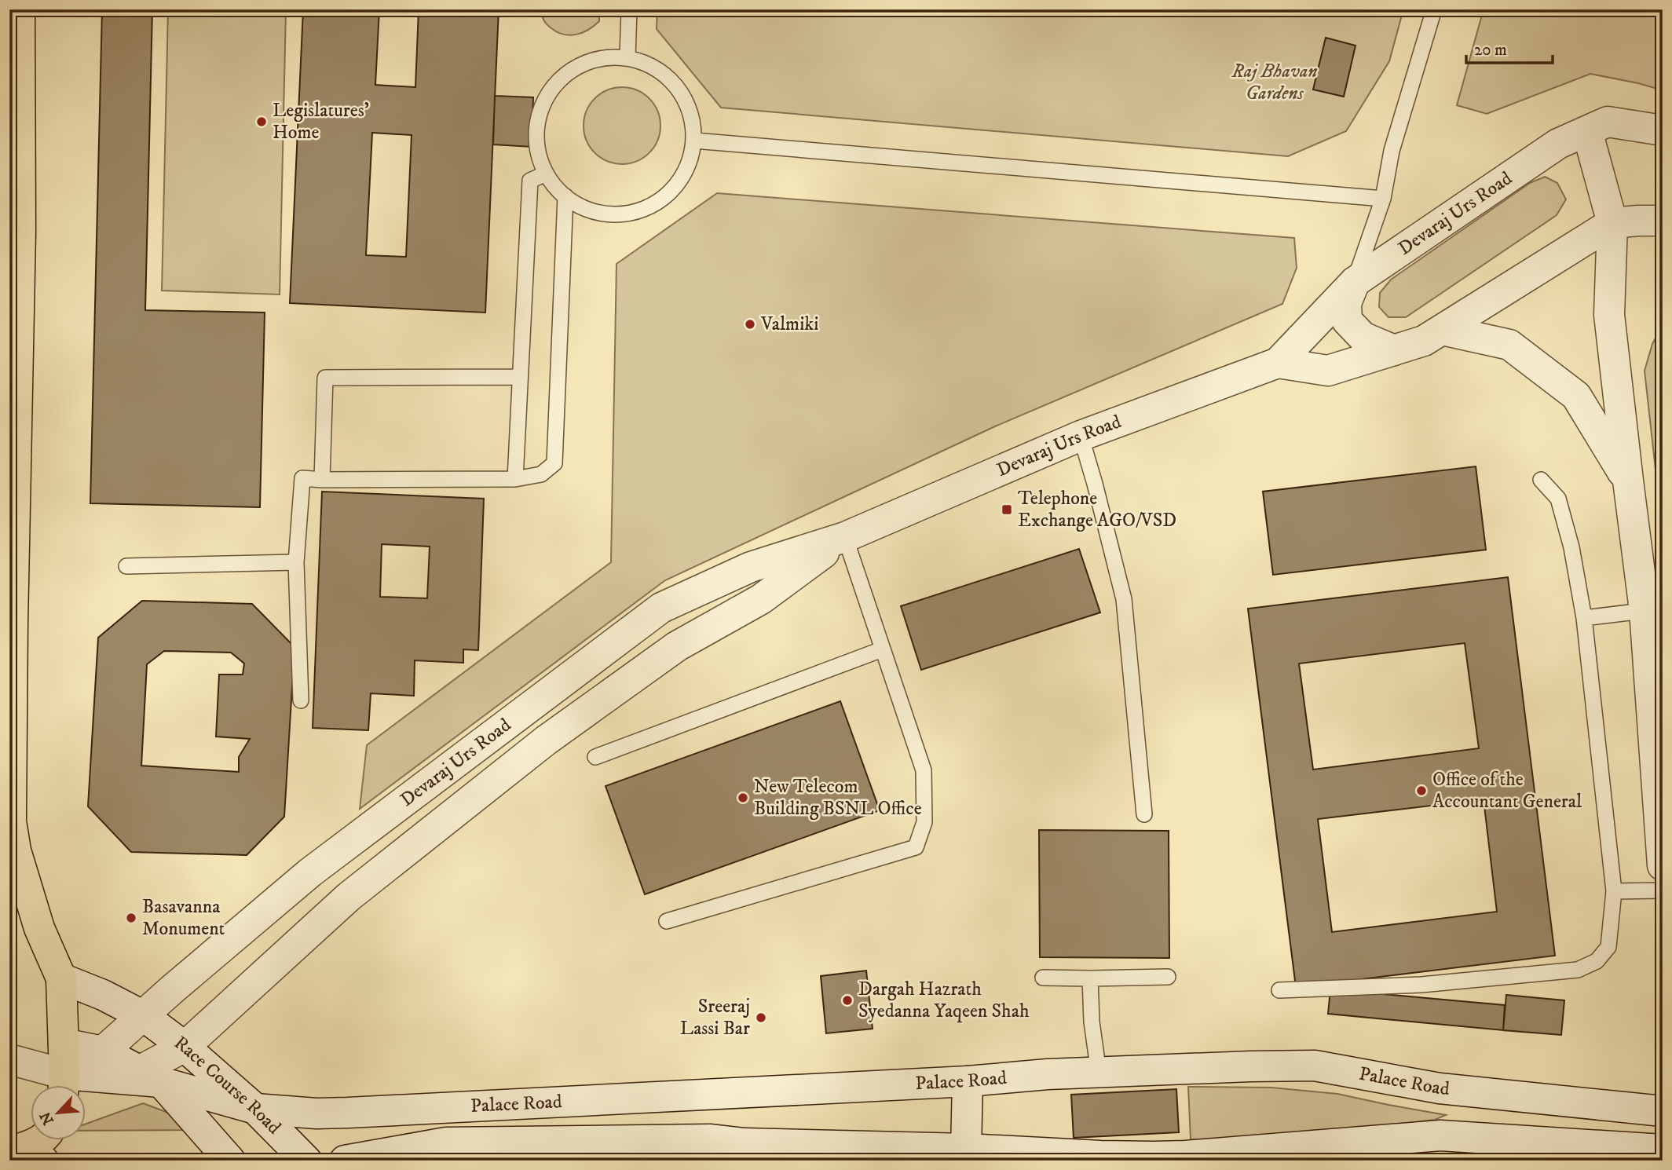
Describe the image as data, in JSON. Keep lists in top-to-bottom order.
{
  "streets": {
    "street": ["Devaraj Urs Road", "Palace Road", "Race Course Road"]
  },
  "crossings": [
    ["Devaraj Urs Road", "Palace Road"],
    ["Devaraj Urs Road", "Race Course Road"],
    ["Palace Road", "Race Course Road"]
  ],
  "parks": ["Raj Bhavan Gardens"],
  "places": {
    "other": [
      "Legislatures' Home",
      "Valmiki",
      "Office of the Accountant General",
      "New Telecom Building BSNL Office",
      "Basavanna Monument",
      "Dargah Hazrath Syedanna Yaqeen Shah",
      "Sreeraj Lassi Bar"
    ],
    "transit": ["Telephone Exchange AGO/VSD"]
  },
  "scale_bar": "20 m",
  "north": "bottom left"
}
